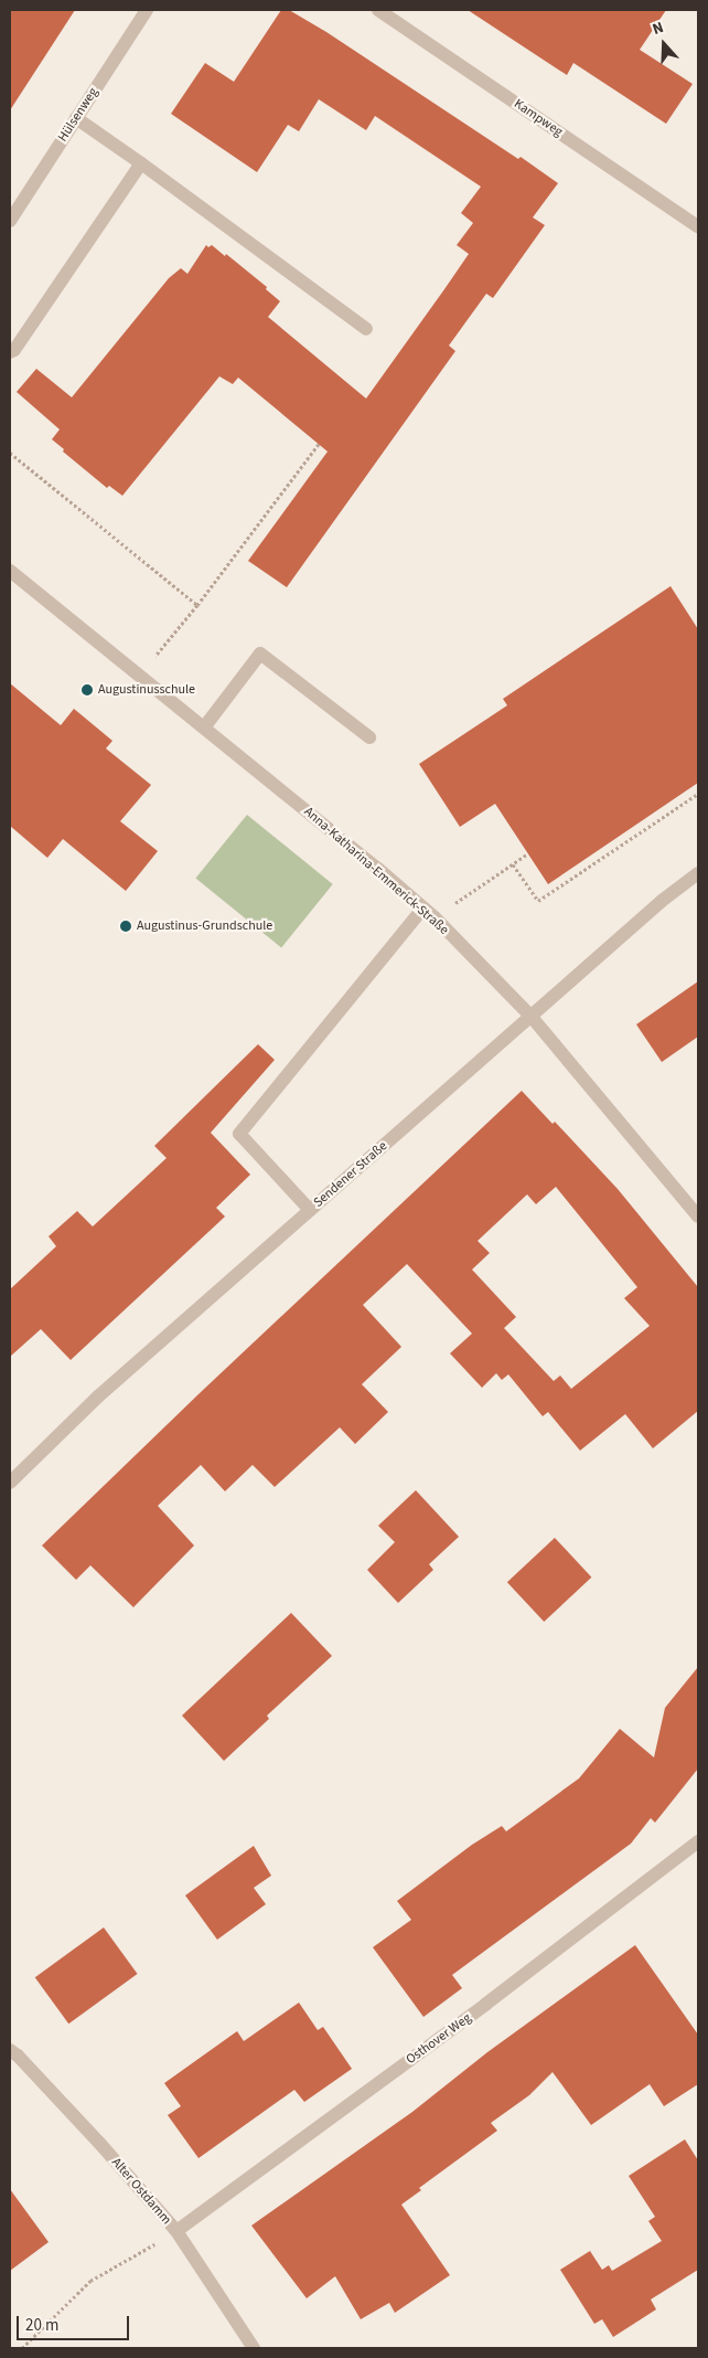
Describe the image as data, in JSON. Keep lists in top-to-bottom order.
{
  "streets": {
    "street": [
      "Hülsenweg",
      "Kampweg",
      "Anna-Katharina-Emmerick-Straße",
      "Sendener Straße",
      "Osthover Weg",
      "Alter Ostdamm"
    ]
  },
  "crossings": [
    ["Anna-Katharina-Emmerick-Straße", "Sendener Straße"],
    ["Osthover Weg", "Alter Ostdamm"]
  ],
  "places": ["Augustinusschule", "Augustinus-Grundschule"],
  "scale_bar": "20 m",
  "north": "top"
}
